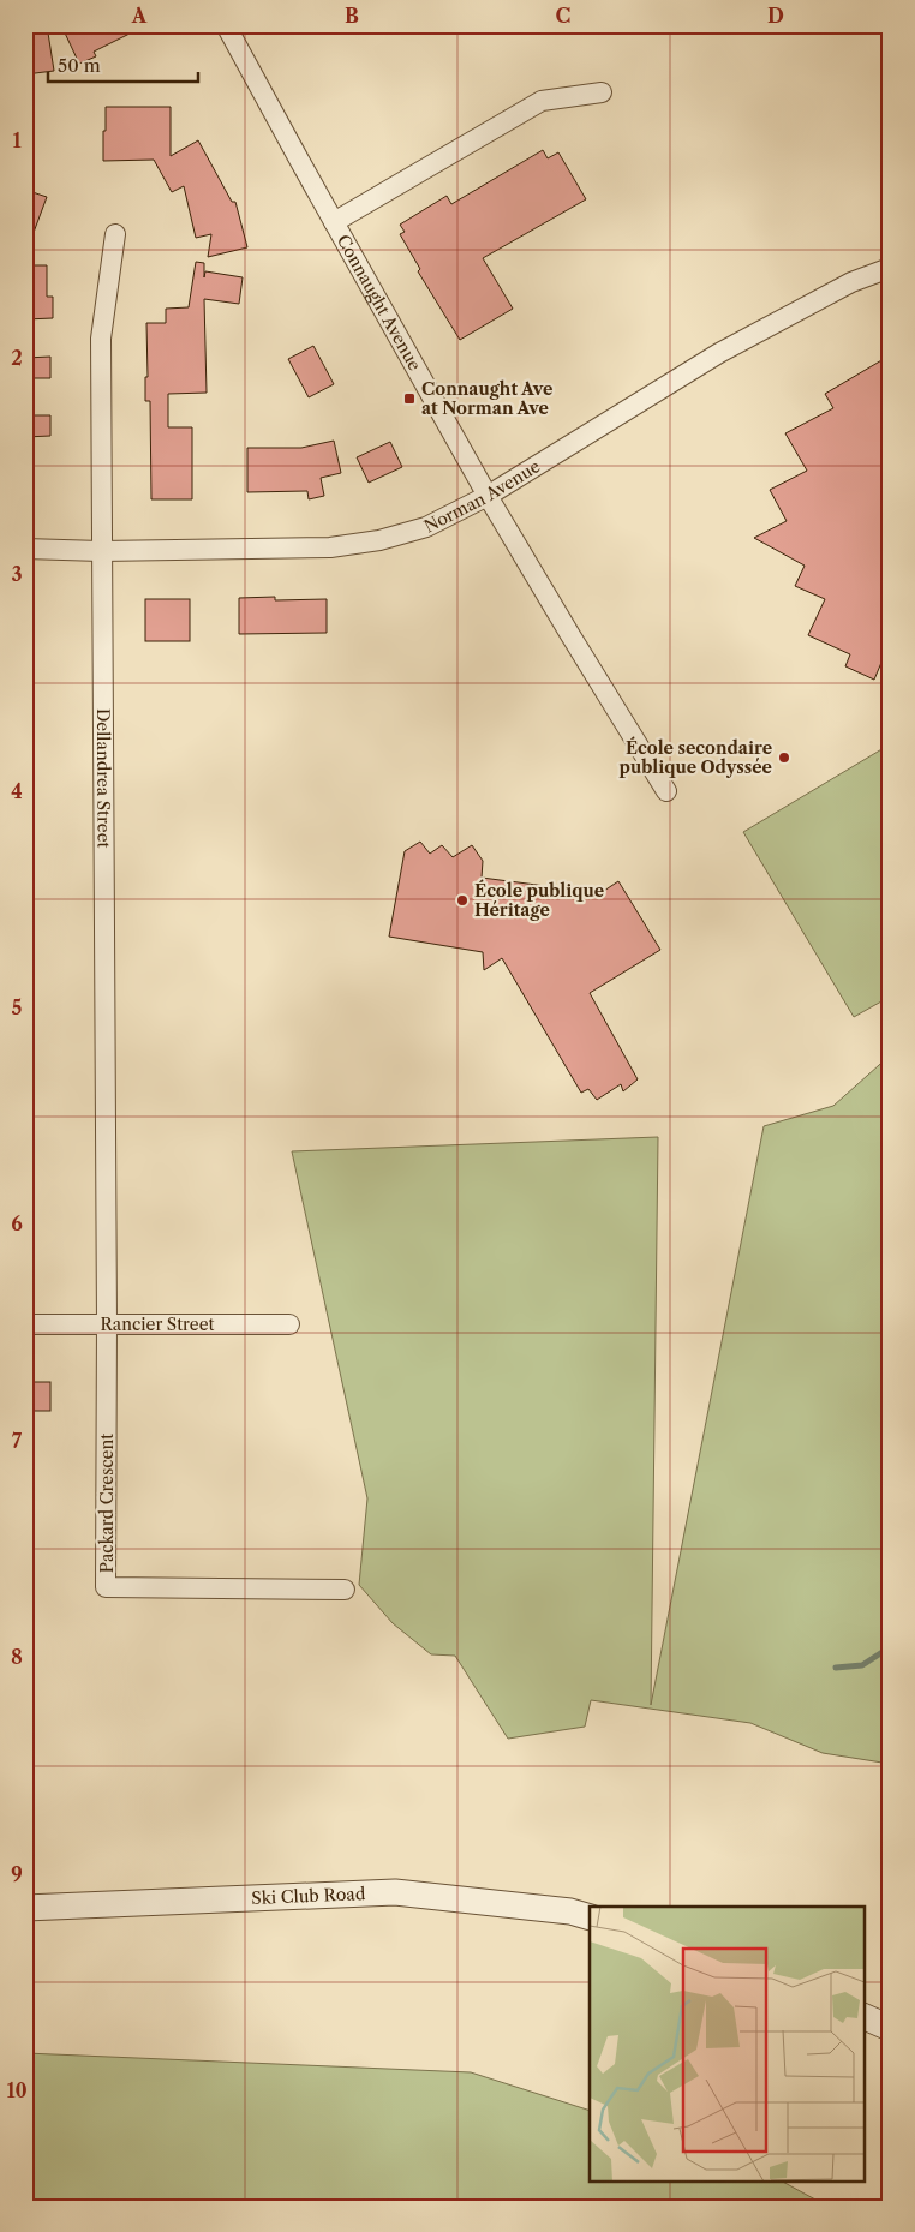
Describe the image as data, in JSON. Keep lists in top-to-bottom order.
{
  "streets": {
    "street": [
      "Connaught Avenue",
      "Norman Avenue",
      "Dellandrea Street",
      "Rancier Street",
      "Packard Crescent",
      "Ski Club Road"
    ]
  },
  "crossings": [
    ["Connaught Avenue", "Norman Avenue"],
    ["Norman Avenue", "Dellandrea Street"],
    ["Dellandrea Street", "Rancier Street"],
    ["Dellandrea Street", "Packard Crescent"],
    ["Rancier Street", "Packard Crescent"]
  ],
  "places": {
    "transit": ["Connaught Ave at Norman Ave"],
    "other": ["École secondaire publique Odyssée", "École publique Héritage"]
  },
  "scale_bar": "50 m",
  "grid": {
    "columns": [
      "A",
      "B",
      "C",
      "D"
    ],
    "rows": [
      "1",
      "2",
      "3",
      "4",
      "5",
      "6",
      "7",
      "8",
      "9",
      "10"
    ]
  }
}
